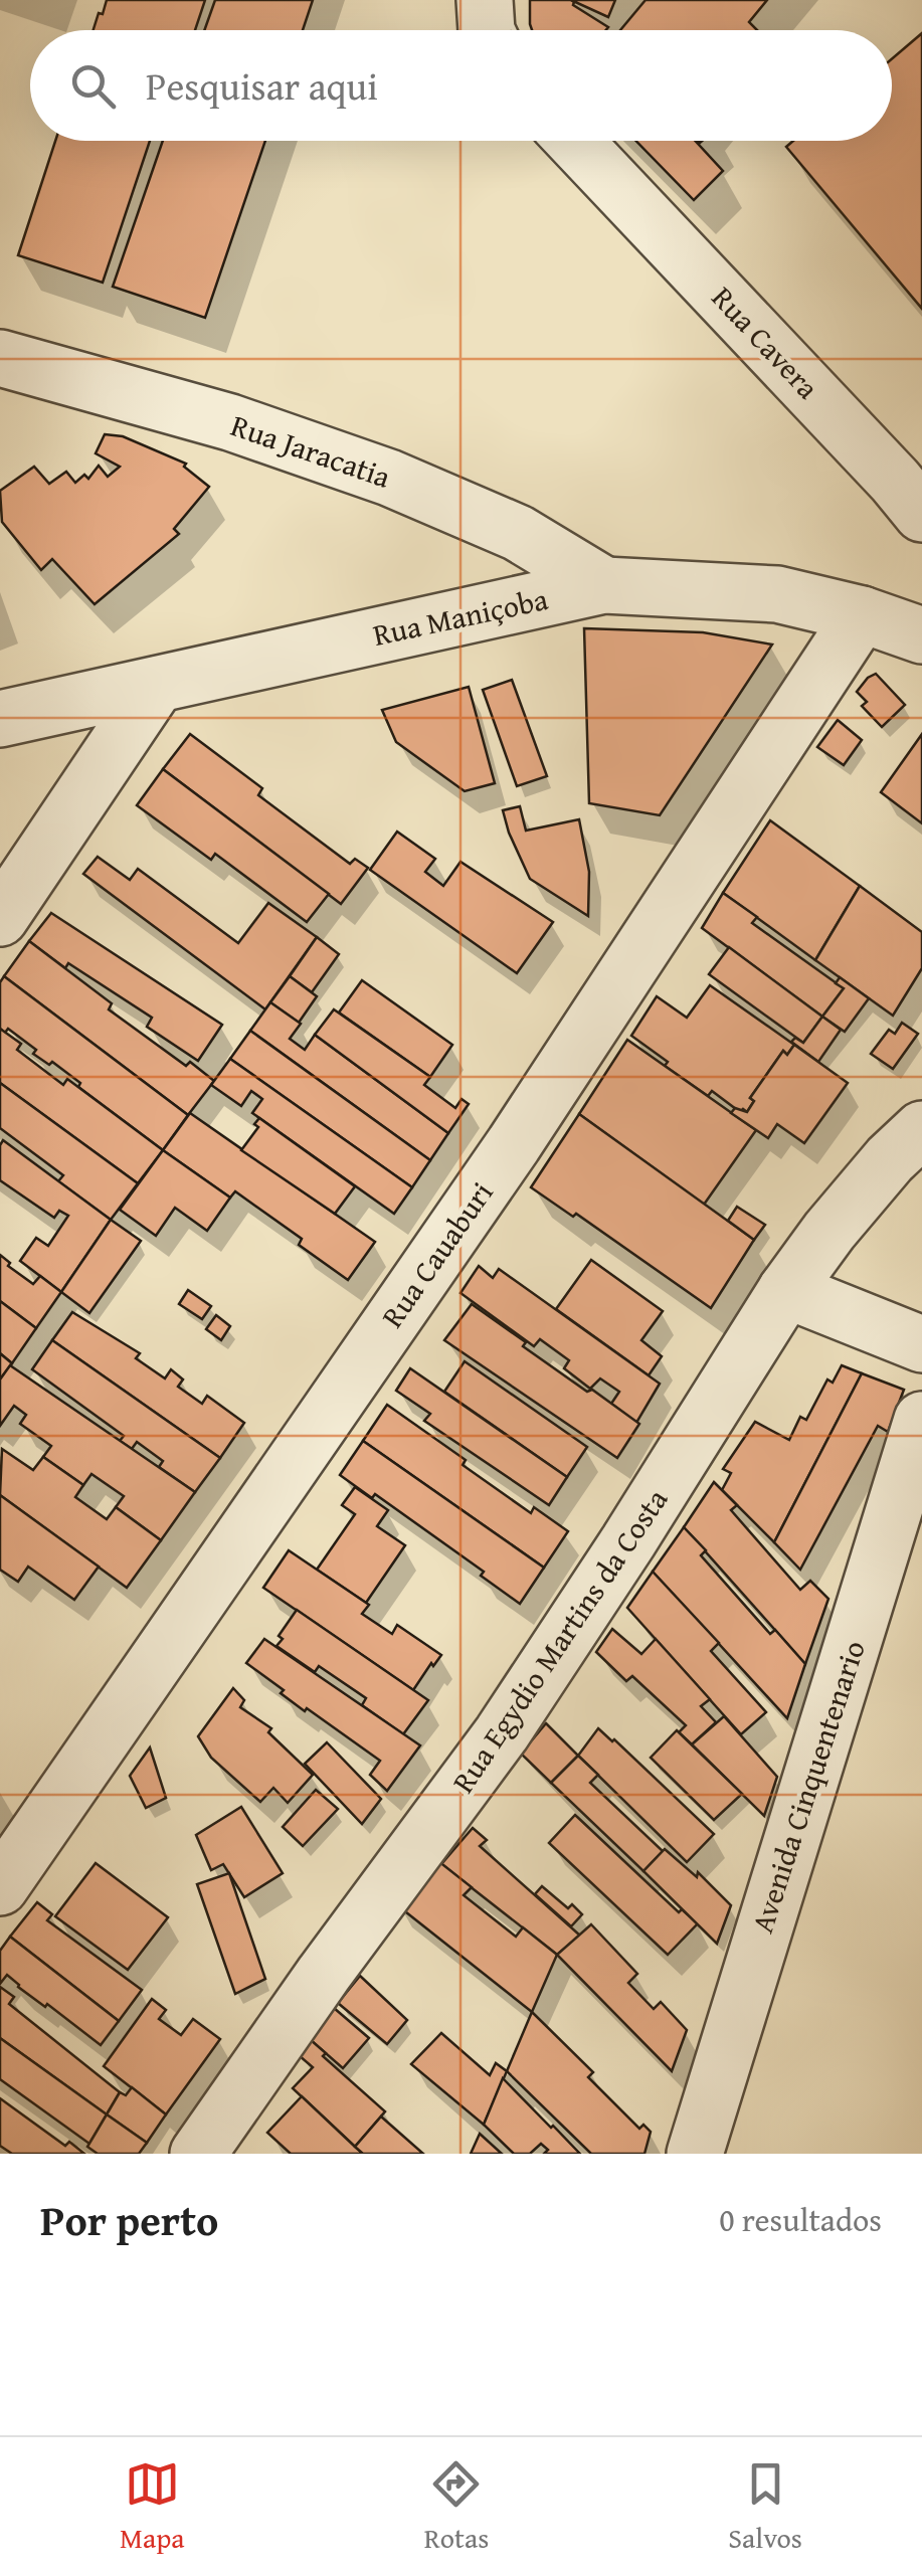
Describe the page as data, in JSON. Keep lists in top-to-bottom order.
{
  "streets": {
    "street": [
      "Rua Cavera",
      "Rua Jaracatia",
      "Rua Maniçoba",
      "Rua Cauaburi",
      "Rua Egydio Martins da Costa",
      "Avenida Cinquentenario"
    ]
  },
  "crossings": [
    ["Rua Jaracatia", "Rua Maniçoba"],
    ["Rua Maniçoba", "Rua Cauaburi"]
  ],
  "page": {
    "search": "Pesquisar aqui",
    "heading": ["Por perto", "0 resultados"],
    "nav": ["Mapa", "Rotas", "Salvos"]
  }
}
